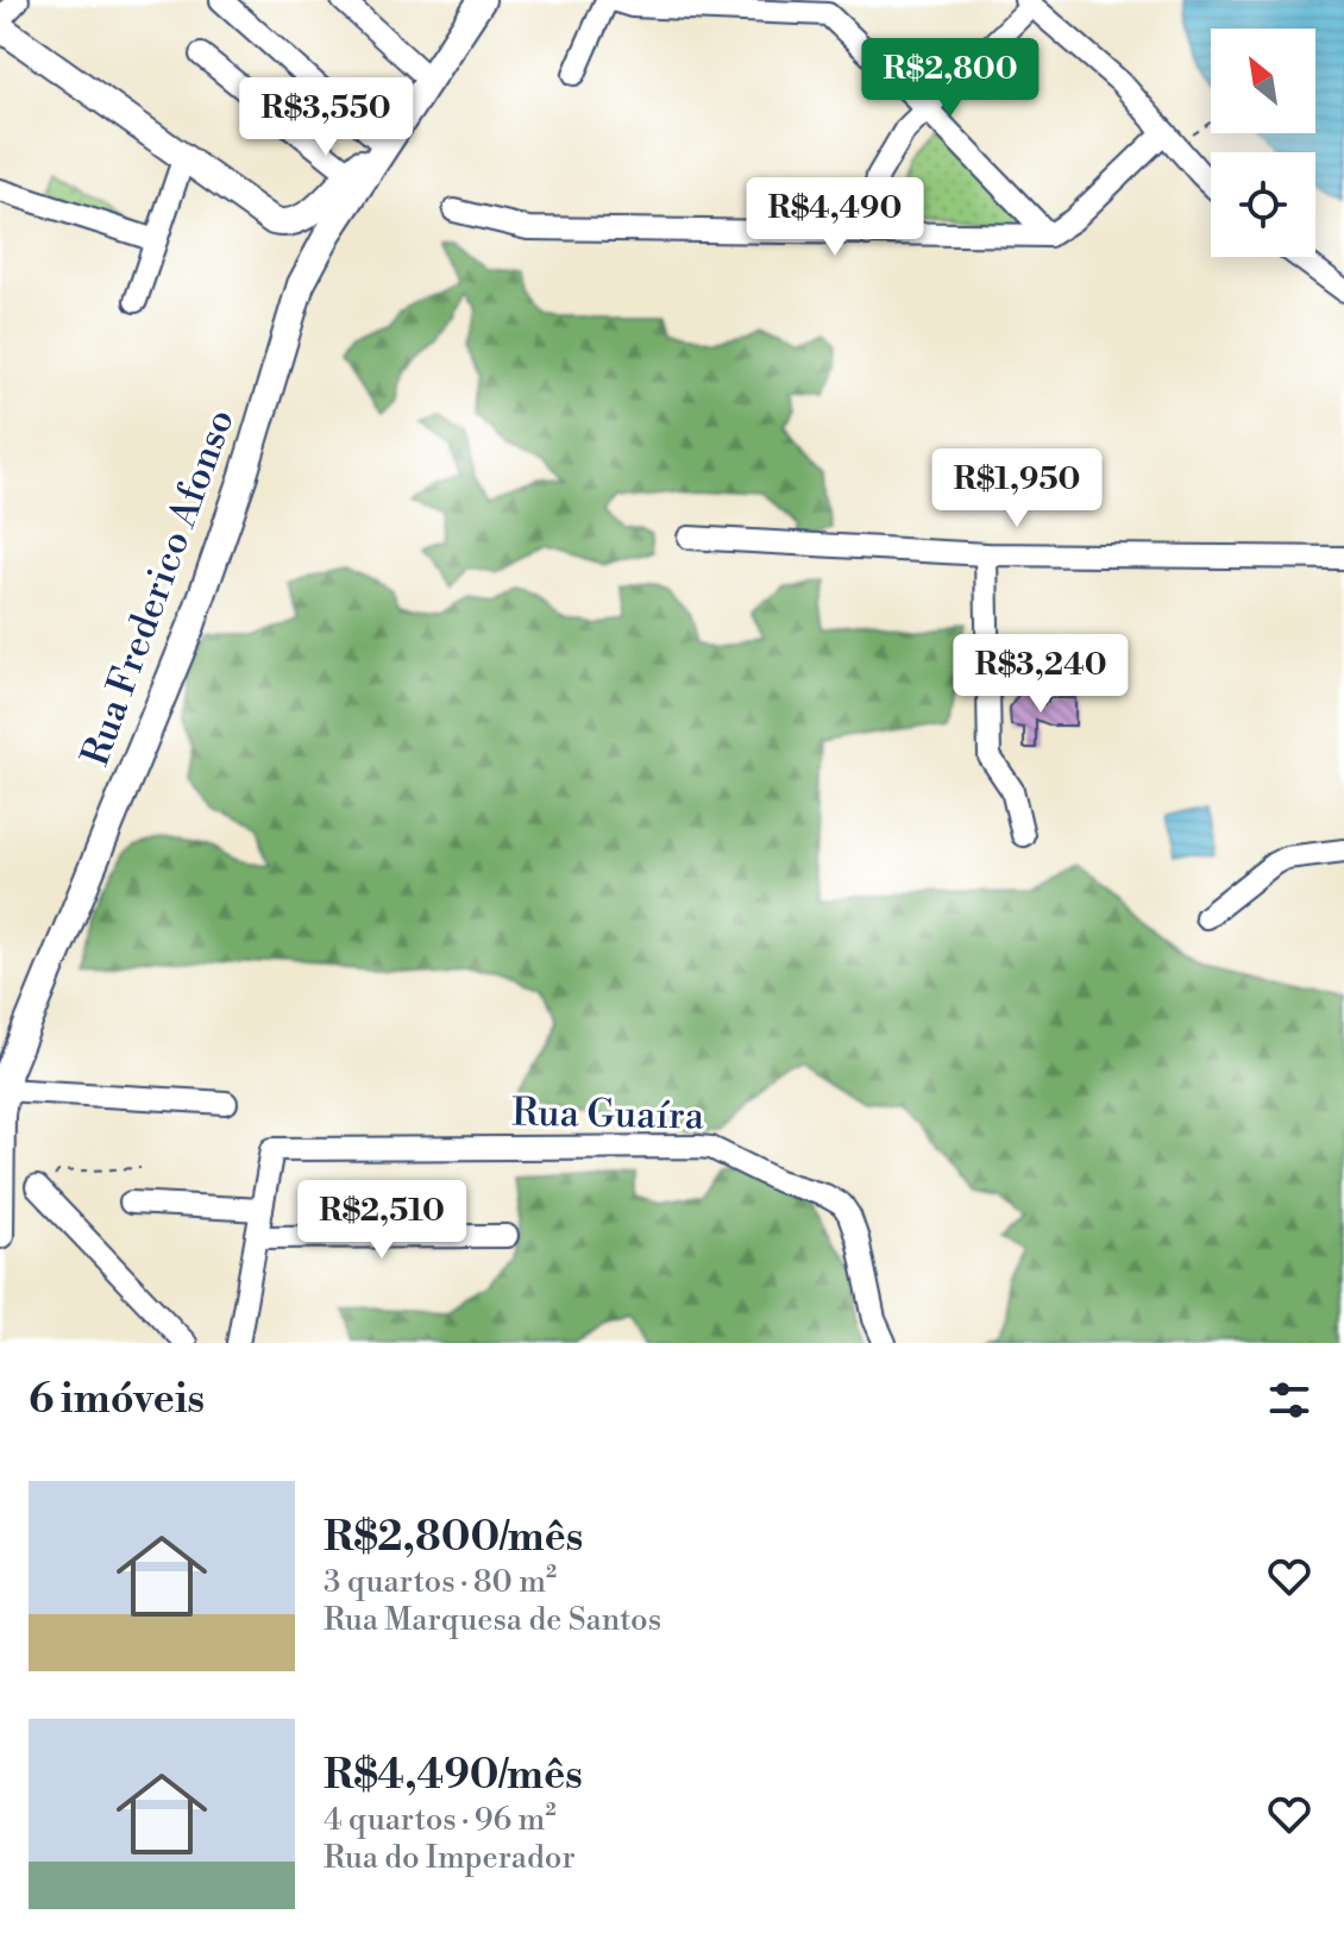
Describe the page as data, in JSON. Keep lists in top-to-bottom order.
{
  "streets": {
    "main road": ["Rua Frederico Afonso"],
    "street": ["Rua Guaíra"]
  },
  "north": "top left",
  "page": {
    "price": [
      "R$2,800",
      "R$3,550",
      "R$4,490",
      "R$1,950",
      "R$3,240",
      "R$2,510"
    ],
    "heading": "6 imóveis",
    "list": [
      {
        "name": "R$2,800/mês",
        "note": "3 quartos · 80 m² · Rua Marquesa de Santos"
      },
      {
        "name": "R$4,490/mês",
        "note": "4 quartos · 96 m² · Rua do Imperador"
      }
    ]
  }
}
